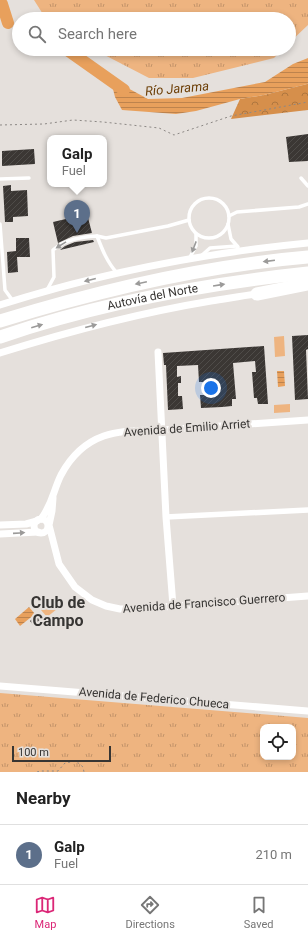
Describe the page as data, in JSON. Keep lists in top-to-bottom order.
{
  "streets": {
    "highway": ["Autovía del Norte"],
    "street": ["Avenida de Emilio Arriet", "Avenida de Francisco Guerrero", "Avenida de Federico Chueca"]
  },
  "crossings": [
    ["Avenida de Emilio Arriet", "Avenida de Francisco Guerrero"]
  ],
  "districts": ["Club de Campo"],
  "water": ["Río Jarama"],
  "scale_bar": "100 m",
  "page": {
    "search": "Search here",
    "popup": ["Galp", "Fuel"],
    "pins": "1",
    "scale": "100 m",
    "heading": "Nearby",
    "list": [
      {
        "mark": "1",
        "name": "Galp",
        "note": "Fuel",
        "value": "210 m"
      }
    ],
    "nav": ["Map", "Directions", "Saved"]
  }
}
